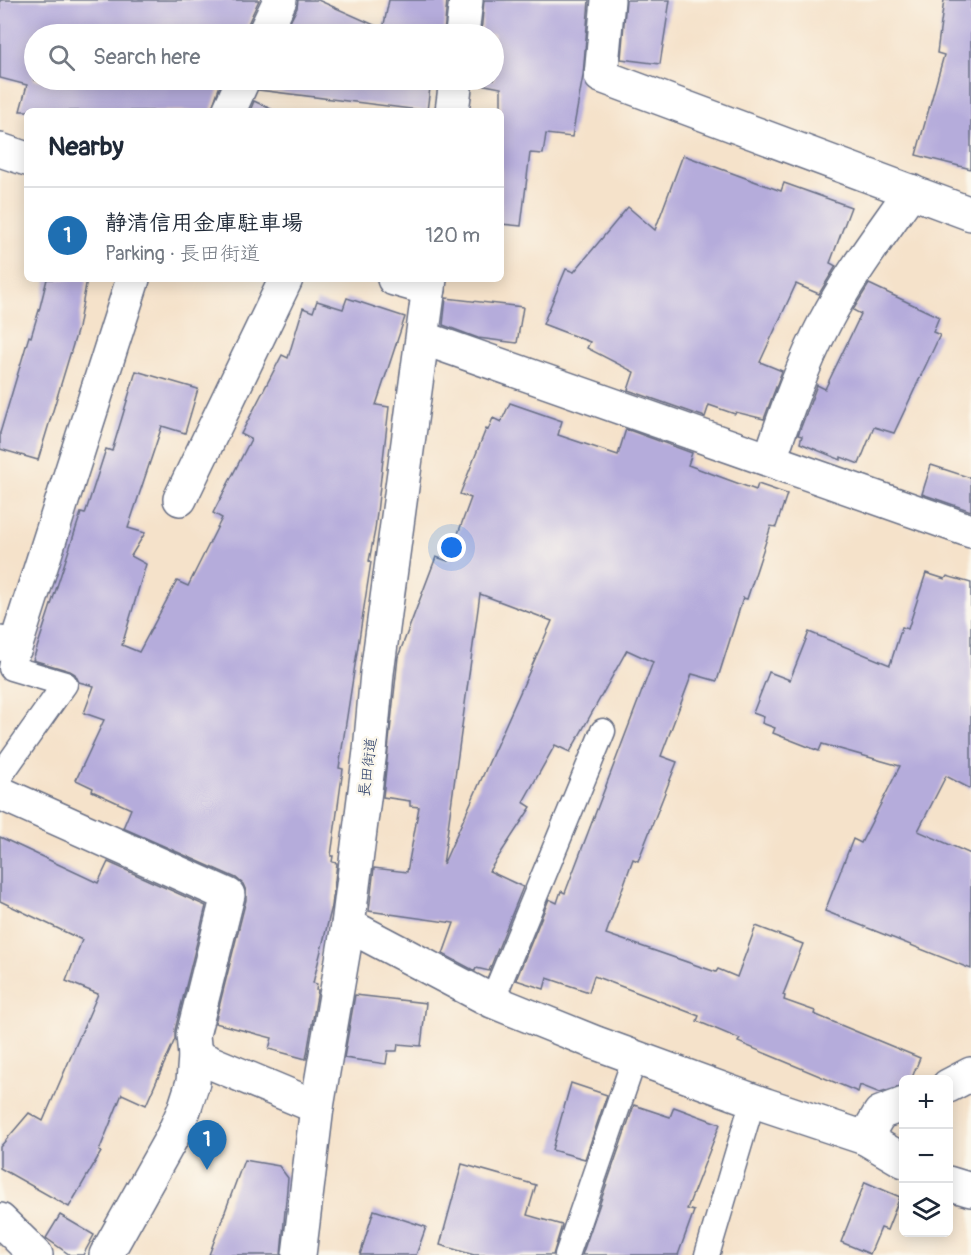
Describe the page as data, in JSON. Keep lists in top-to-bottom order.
{
  "streets": {
    "street": ["長田街道"]
  },
  "page": {
    "search": "Search here",
    "heading": "Nearby",
    "list": [
      {
        "mark": "1",
        "name": "静清信用金庫駐車場",
        "note": "Parking · 長田街道",
        "value": "120 m"
      }
    ],
    "map_buttons": ["+", "−"],
    "pins": "1"
  }
}
